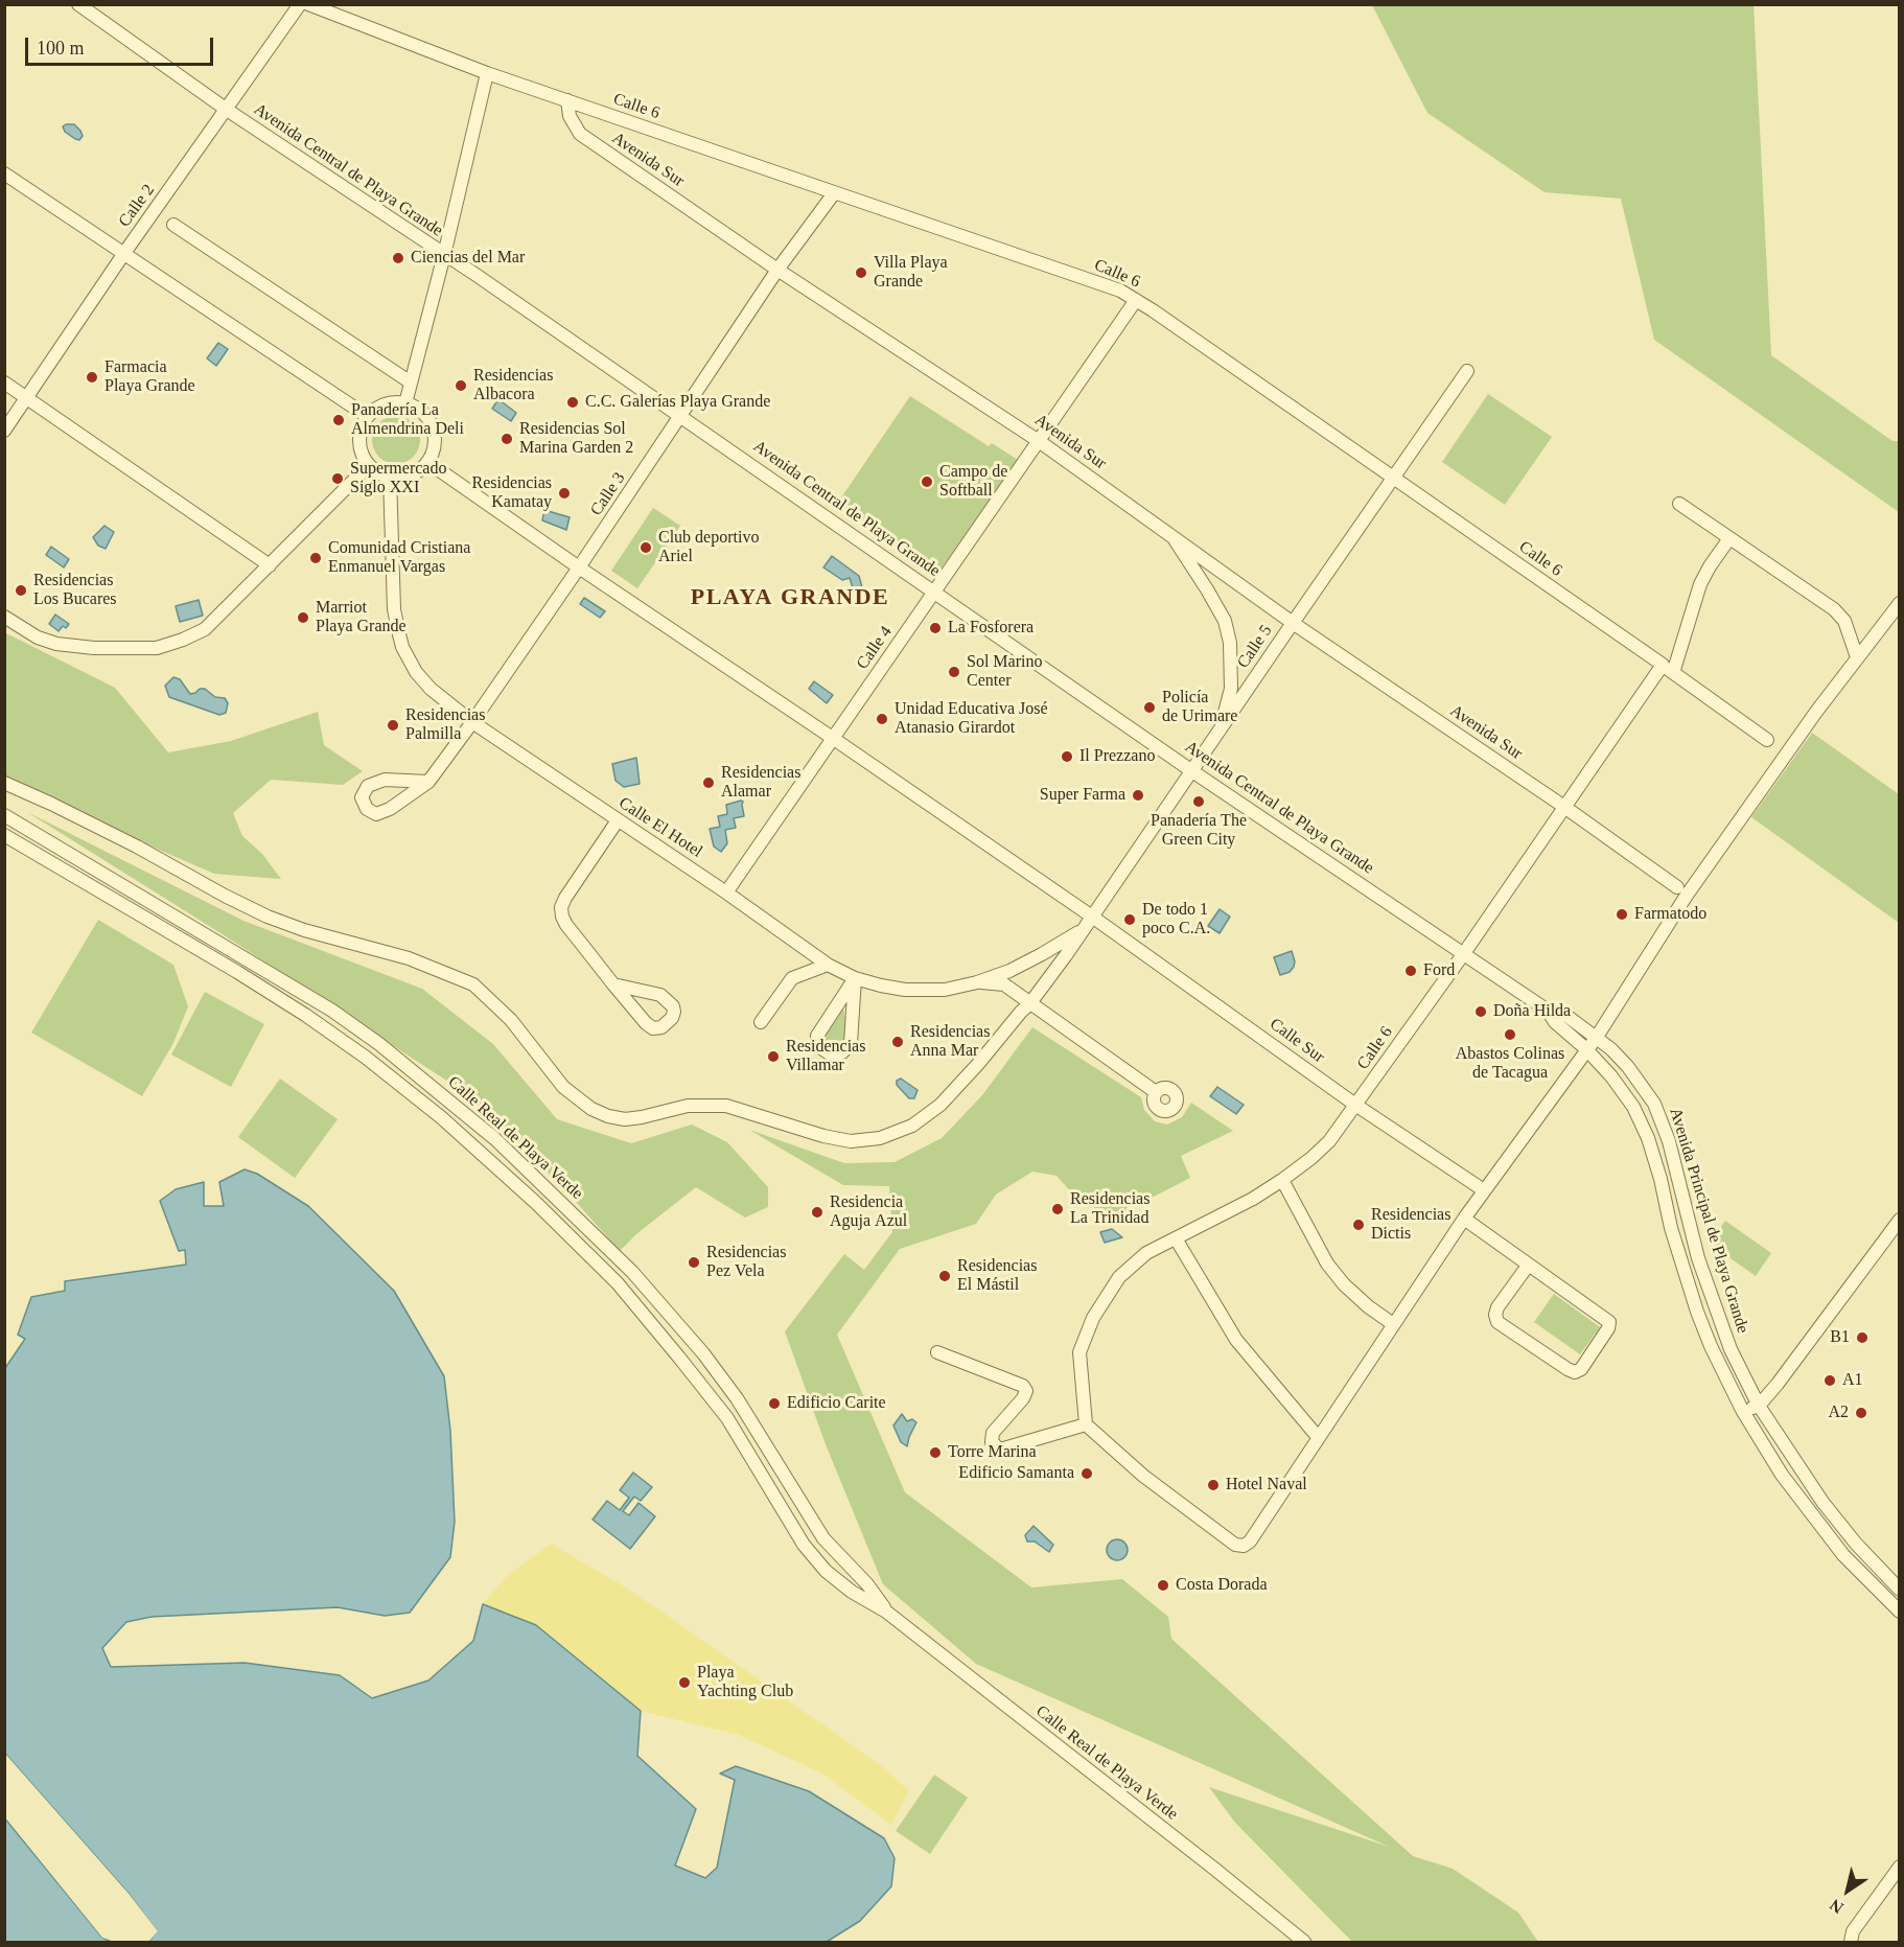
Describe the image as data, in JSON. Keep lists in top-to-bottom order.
{
  "streets": {
    "street": [
      "Calle 6",
      "Avenida Sur",
      "Avenida Central de Playa Grande",
      "Calle 2",
      "Calle 3",
      "Calle 5",
      "Calle 4",
      "Calle El Hotel",
      "Calle Sur",
      "Calle Real de Playa Verde",
      "Avenida Principal de Playa Grande"
    ]
  },
  "crossings": [
    ["Calle 6", "Avenida Sur"],
    ["Calle 6", "Avenida Central de Playa Grande"],
    ["Calle 6", "Calle 3"],
    ["Calle 6", "Calle 5"],
    ["Calle 6", "Calle 4"],
    ["Calle 6", "Calle Sur"],
    ["Avenida Sur", "Calle 3"],
    ["Avenida Sur", "Calle 5"],
    ["Avenida Sur", "Calle 4"],
    ["Avenida Central de Playa Grande", "Calle 2"],
    ["Avenida Central de Playa Grande", "Calle 3"],
    ["Avenida Central de Playa Grande", "Calle 5"],
    ["Avenida Central de Playa Grande", "Calle 4"],
    ["Avenida Central de Playa Grande", "Avenida Principal de Playa Grande"],
    ["Calle 3", "Calle El Hotel"],
    ["Calle 3", "Calle Sur"],
    ["Calle 5", "Calle El Hotel"],
    ["Calle 5", "Calle Sur"],
    ["Calle 4", "Calle El Hotel"],
    ["Calle 4", "Calle Sur"],
    ["Calle El Hotel", "Calle Sur"]
  ],
  "districts": ["PLAYA GRANDE"],
  "places": [
    "Ciencias del Mar",
    "Villa Playa Grande",
    "Farmacia Playa Grande",
    "Residencias Albacora",
    "C.C. Galerías Playa Grande",
    "Panadería La Almendrina Deli",
    "Residencias Sol Marina Garden 2",
    "Supermercado Siglo XXI",
    "Campo de Softball",
    "Residencias Kamatay",
    "Club deportivo Ariel",
    "Comunidad Cristiana Enmanuel Vargas",
    "Residencias Los Bucares",
    "Marriot Playa Grande",
    "La Fosforera",
    "Sol Marino Center",
    "Policía de Urimare",
    "Unidad Educativa José Atanasio Girardot",
    "Residencias Palmilla",
    "Il Prezzano",
    "Residencias Alamar",
    "Super Farma",
    "Panadería The Green City",
    "Farmatodo",
    "De todo 1 poco C.A.",
    "Ford",
    "Doña Hilda",
    "Abastos Colinas de Tacagua",
    "Residencias Anna Mar",
    "Residencias Villamar",
    "Residencias La Trinidad",
    "Residencia Aguja Azul",
    "Residencias Dictis",
    "Residencias Pez Vela",
    "Residencias El Mástil",
    "B1",
    "A1",
    "Edificio Carite",
    "A2",
    "Torre Marina",
    "Edificio Samanta",
    "Hotel Naval",
    "Costa Dorada",
    "Playa Yachting Club"
  ],
  "scale_bar": "100 m",
  "north": "bottom left"
}
